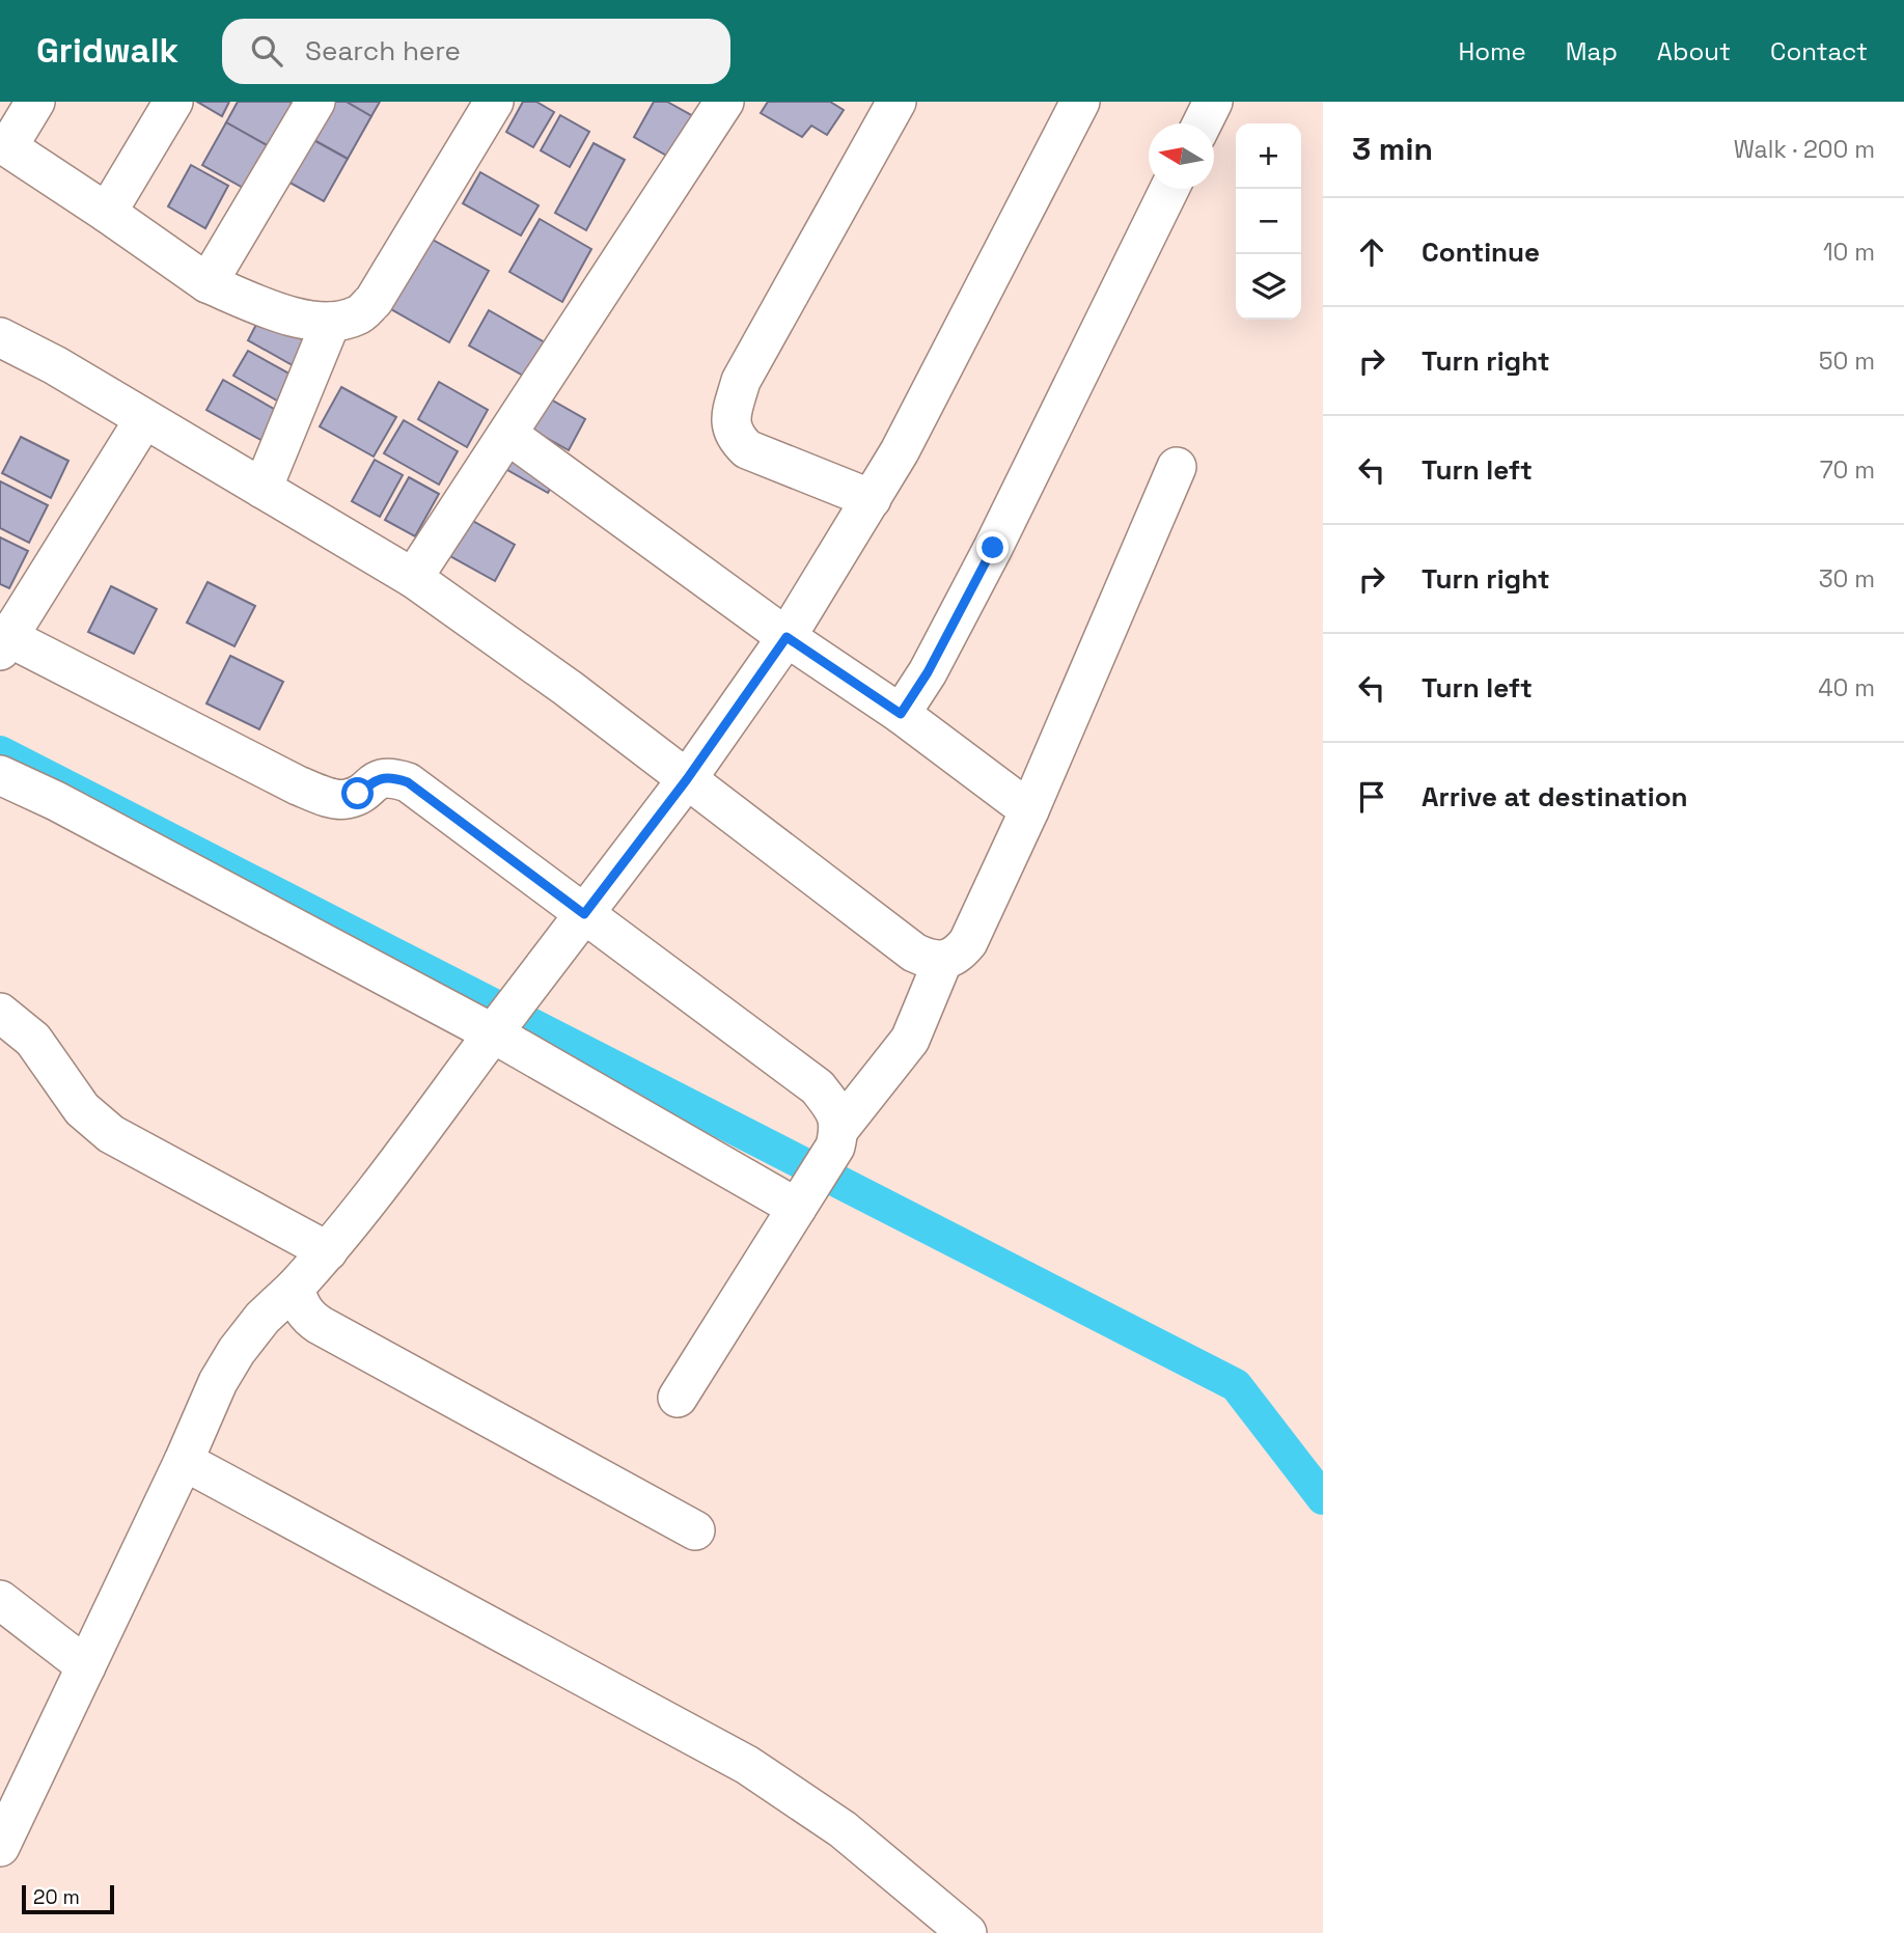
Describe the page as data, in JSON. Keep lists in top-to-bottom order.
{
  "scale_bar": "20 m",
  "north": "left",
  "page": {
    "header": "Gridwalk",
    "search": "Search here",
    "nav": [
      "Home",
      "Map",
      "About",
      "Contact"
    ],
    "heading": ["3 min", "Walk · 200 m"],
    "map_buttons": ["+", "−"],
    "list": [
      ["Continue", "10 m"],
      ["Turn right", "50 m"],
      ["Turn left", "70 m"],
      ["Turn right", "30 m"],
      ["Turn left", "40 m"],
      "Arrive at destination"
    ],
    "scale": "20 m"
  }
}
